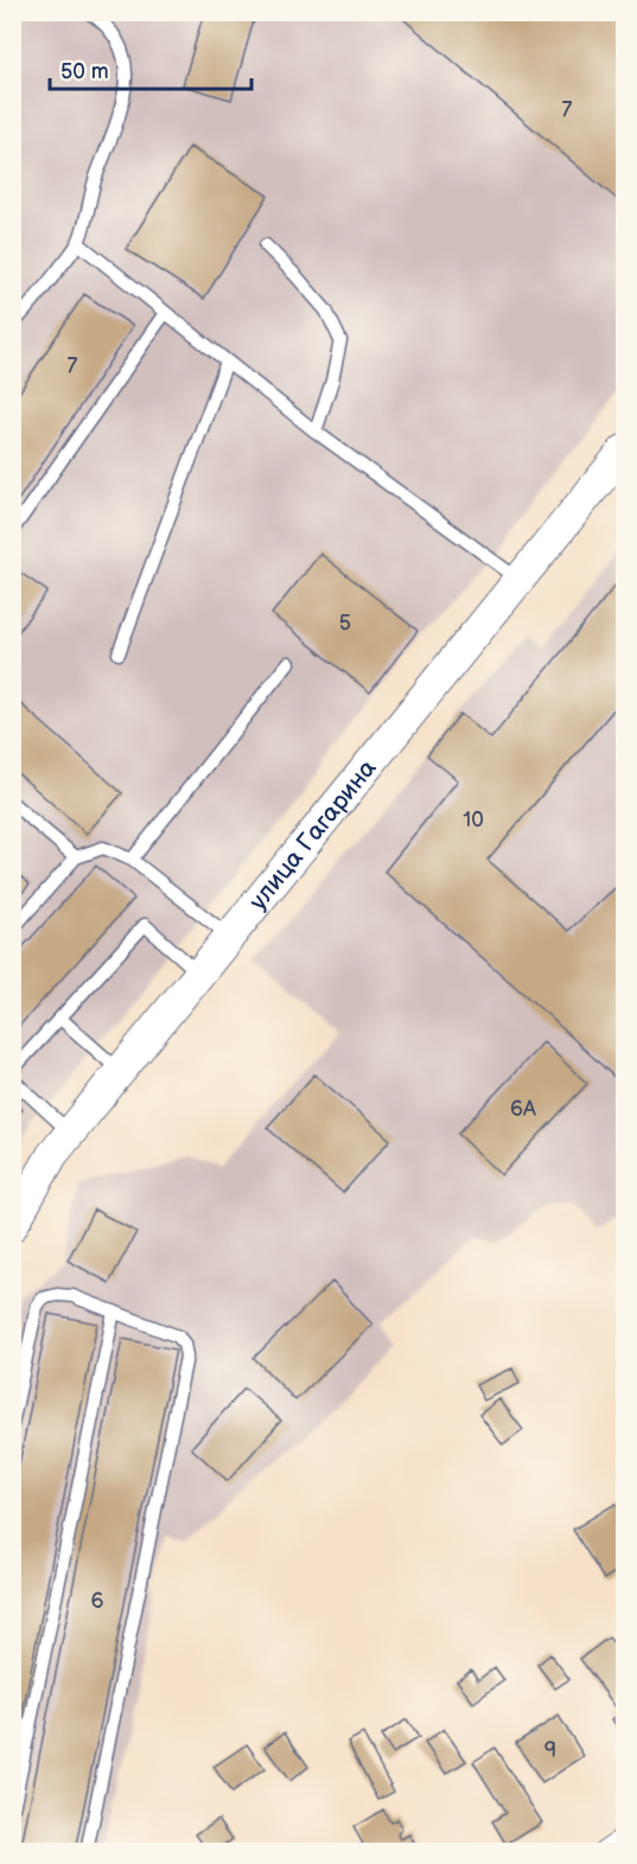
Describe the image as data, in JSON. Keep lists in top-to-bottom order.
{
  "streets": {
    "street": ["улица Гагарина"]
  },
  "house_numbers": [
    "7",
    "7",
    "5",
    "10",
    "6А",
    "6",
    "9"
  ],
  "scale_bar": "50 m"
}
